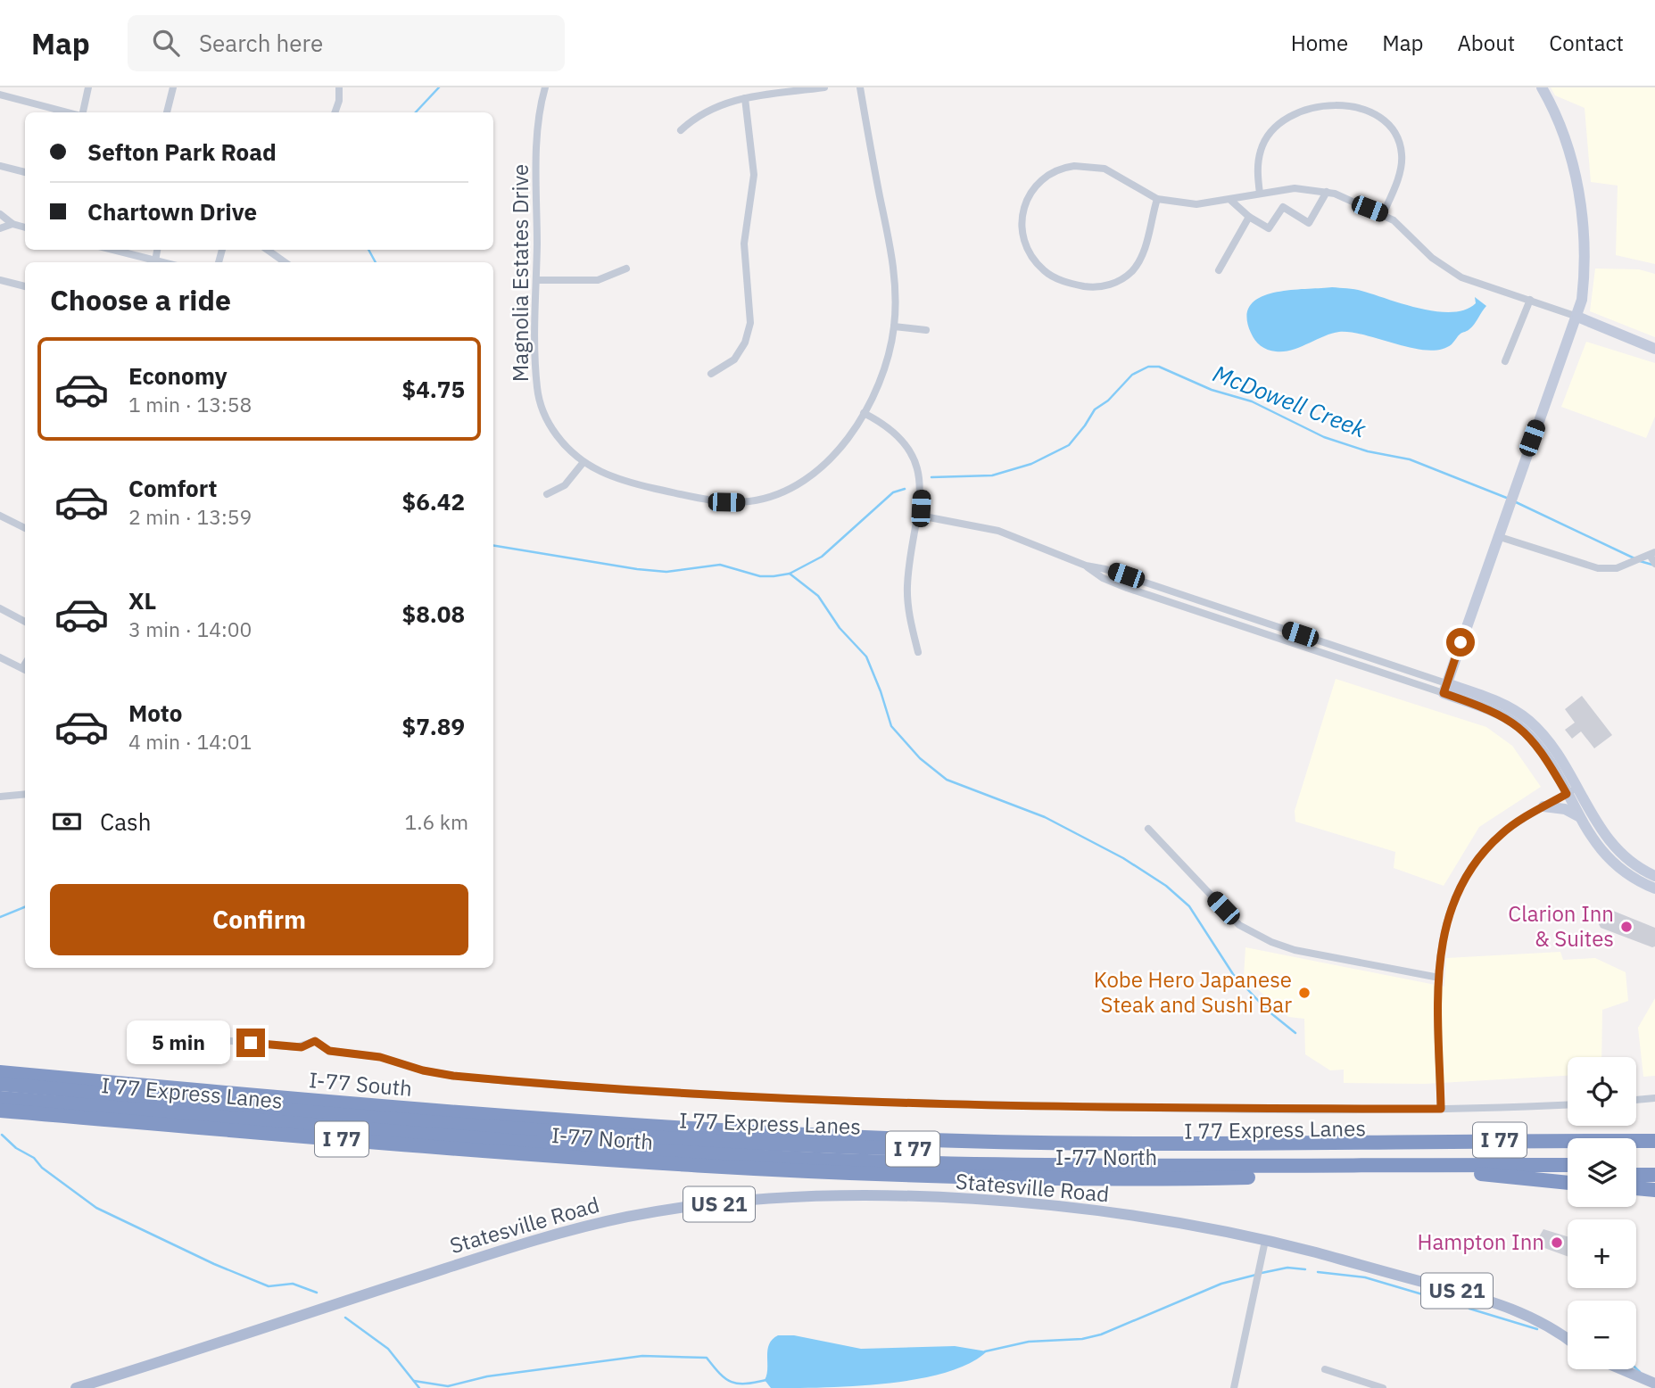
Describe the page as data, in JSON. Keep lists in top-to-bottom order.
{
  "streets": {
    "highway": [
      "I-77 South",
      "I 77 Express Lanes",
      "I 77",
      "I-77 North"
    ],
    "main road": ["Statesville Road", "US 21"],
    "street": ["Magnolia Estates Drive"]
  },
  "water": ["McDowell Creek"],
  "places": ["Clarion Inn & Suites", "Kobe Hero Japanese Steak and Sushi Bar", "Hampton Inn"],
  "page": {
    "header": "Map",
    "search": "Search here",
    "nav": [
      "Home",
      "Map",
      "About",
      "Contact"
    ],
    "banner": ["Sefton Park Road", "Chartown Drive"],
    "heading": "Choose a ride",
    "list": [
      {
        "name": "Economy",
        "note": "1 min · 13:58",
        "value": "$4.75"
      },
      {
        "name": "Comfort",
        "note": "2 min · 13:59",
        "value": "$6.42"
      },
      {
        "name": "XL",
        "note": "3 min · 14:00",
        "value": "$8.08"
      },
      {
        "name": "Moto",
        "note": "4 min · 14:01",
        "value": "$7.89"
      }
    ],
    "pay": ["Cash", "1.6 km"],
    "buttons": "Confirm",
    "bubble": "5 min",
    "map_buttons": ["+", "−"]
  }
}
